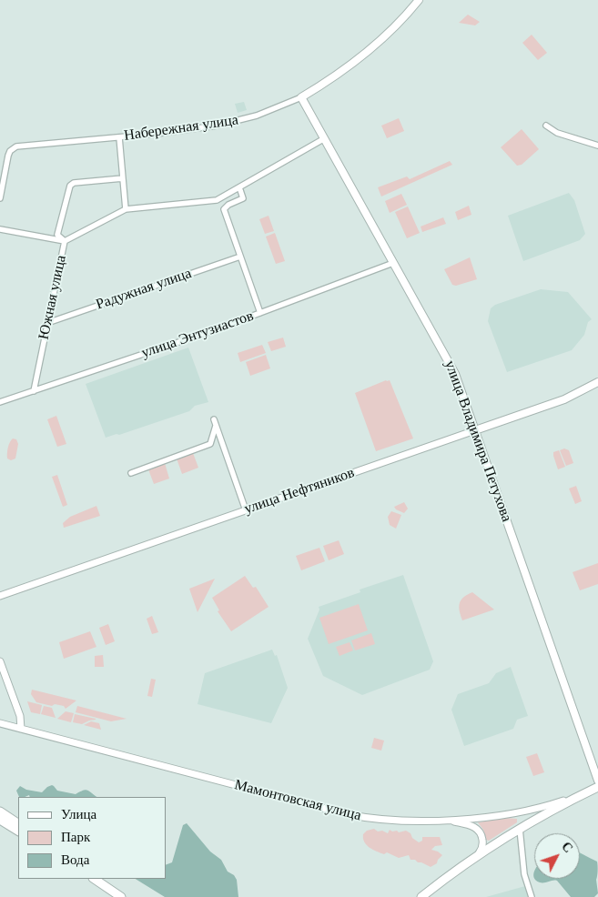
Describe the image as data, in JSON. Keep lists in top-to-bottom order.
{
  "streets": {
    "main road": [
      "Набережная улица",
      "улица Владимира Петухова",
      "улица Нефтяников",
      "Мамонтовская улица"
    ],
    "street": ["Радужная улица", "Южная улица", "улица Энтузиастов"]
  },
  "crossings": [
    ["Набережная улица", "улица Владимира Петухова"],
    ["Радужная улица", "Южная улица"],
    ["Южная улица", "улица Энтузиастов"],
    ["Южная улица", "улица Владимира Петухова"],
    ["улица Энтузиастов", "улица Владимира Петухова"],
    ["улица Владимира Петухова", "улица Нефтяников"]
  ],
  "legend": ["Улица", "Парк", "Вода"],
  "north": "top right"
}
